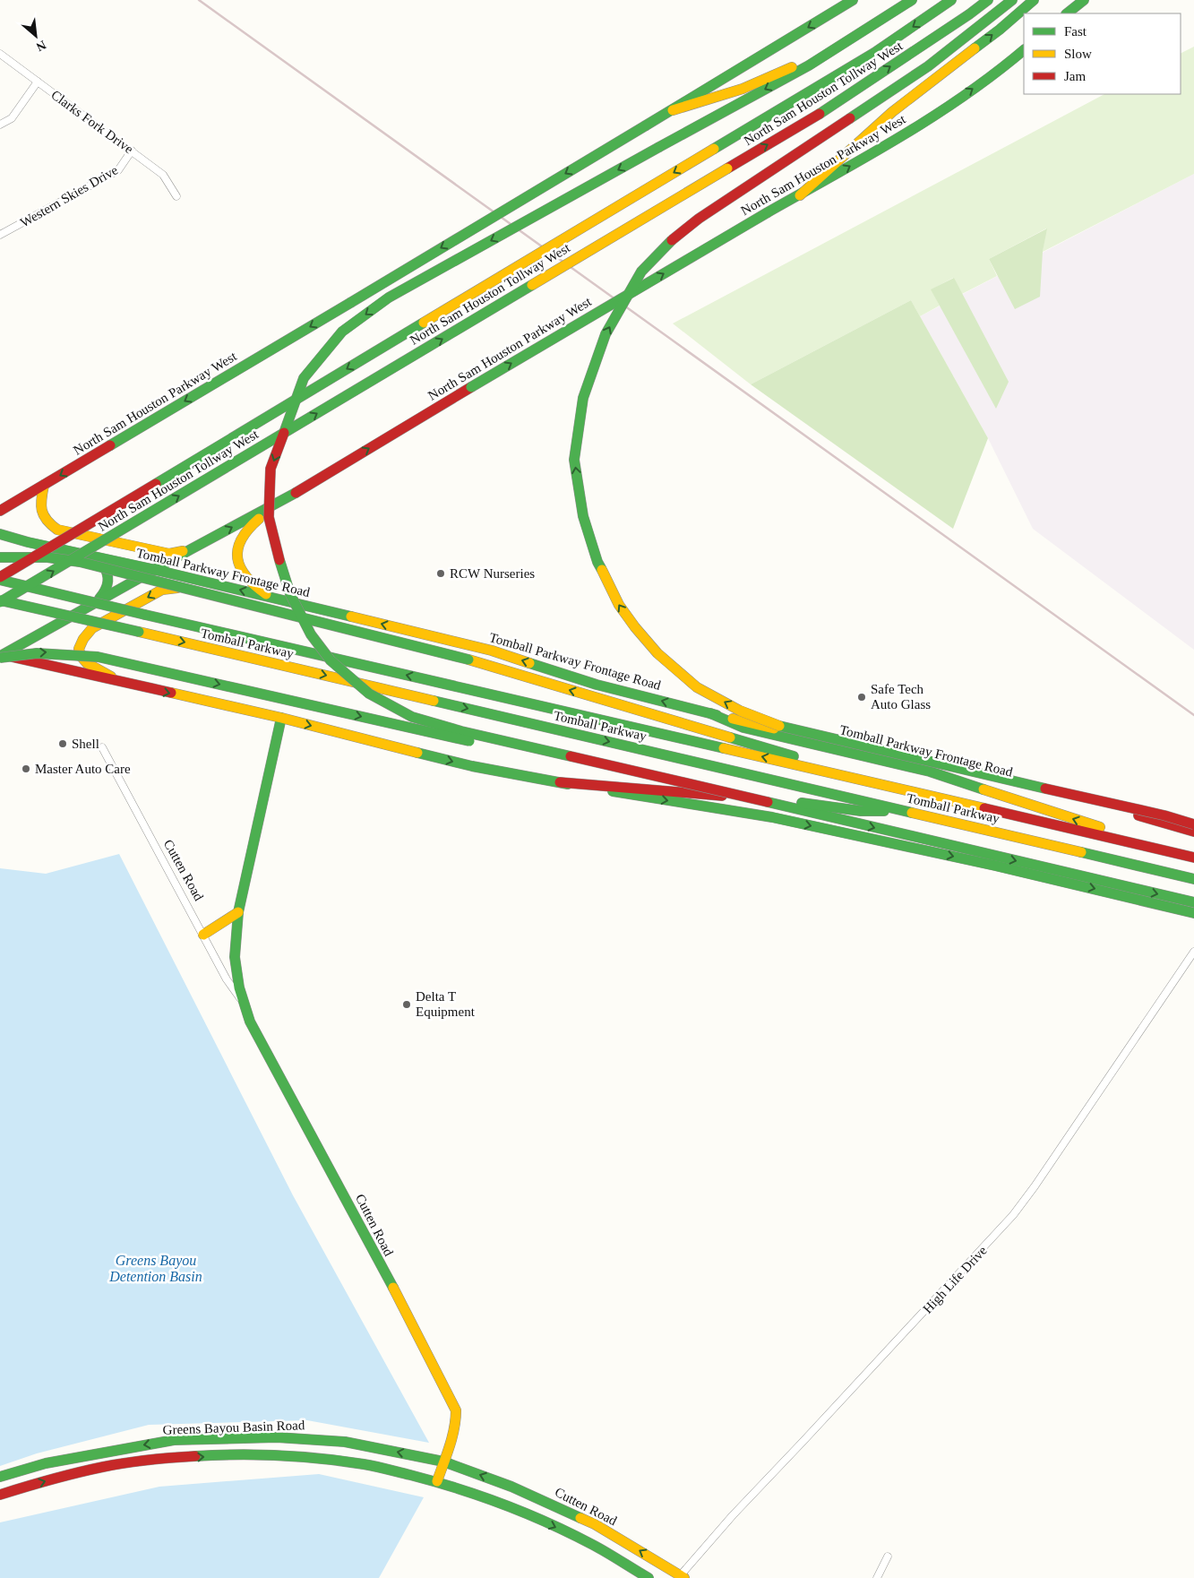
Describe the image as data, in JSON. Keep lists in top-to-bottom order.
{
  "streets": {
    "main road": [
      "North Sam Houston Tollway West",
      "North Sam Houston Parkway West",
      "Tomball Parkway Frontage Road",
      "Tomball Parkway",
      "Cutten Road",
      "Greens Bayou Basin Road"
    ],
    "street": ["Clarks Fork Drive", "Western Skies Drive", "High Life Drive"]
  },
  "crossings": [
    ["North Sam Houston Tollway West", "Tomball Parkway"],
    ["Clarks Fork Drive", "Western Skies Drive"],
    ["North Sam Houston Parkway West", "Tomball Parkway Frontage Road"],
    ["Cutten Road", "High Life Drive"],
    ["Cutten Road", "Greens Bayou Basin Road"]
  ],
  "water": ["Greens Bayou Detention Basin"],
  "places": [
    "RCW Nurseries",
    "Safe Tech Auto Glass",
    "Shell",
    "Master Auto Care",
    "Delta T Equipment"
  ],
  "legend": ["Fast", "Slow", "Jam"],
  "north": "bottom right"
}
